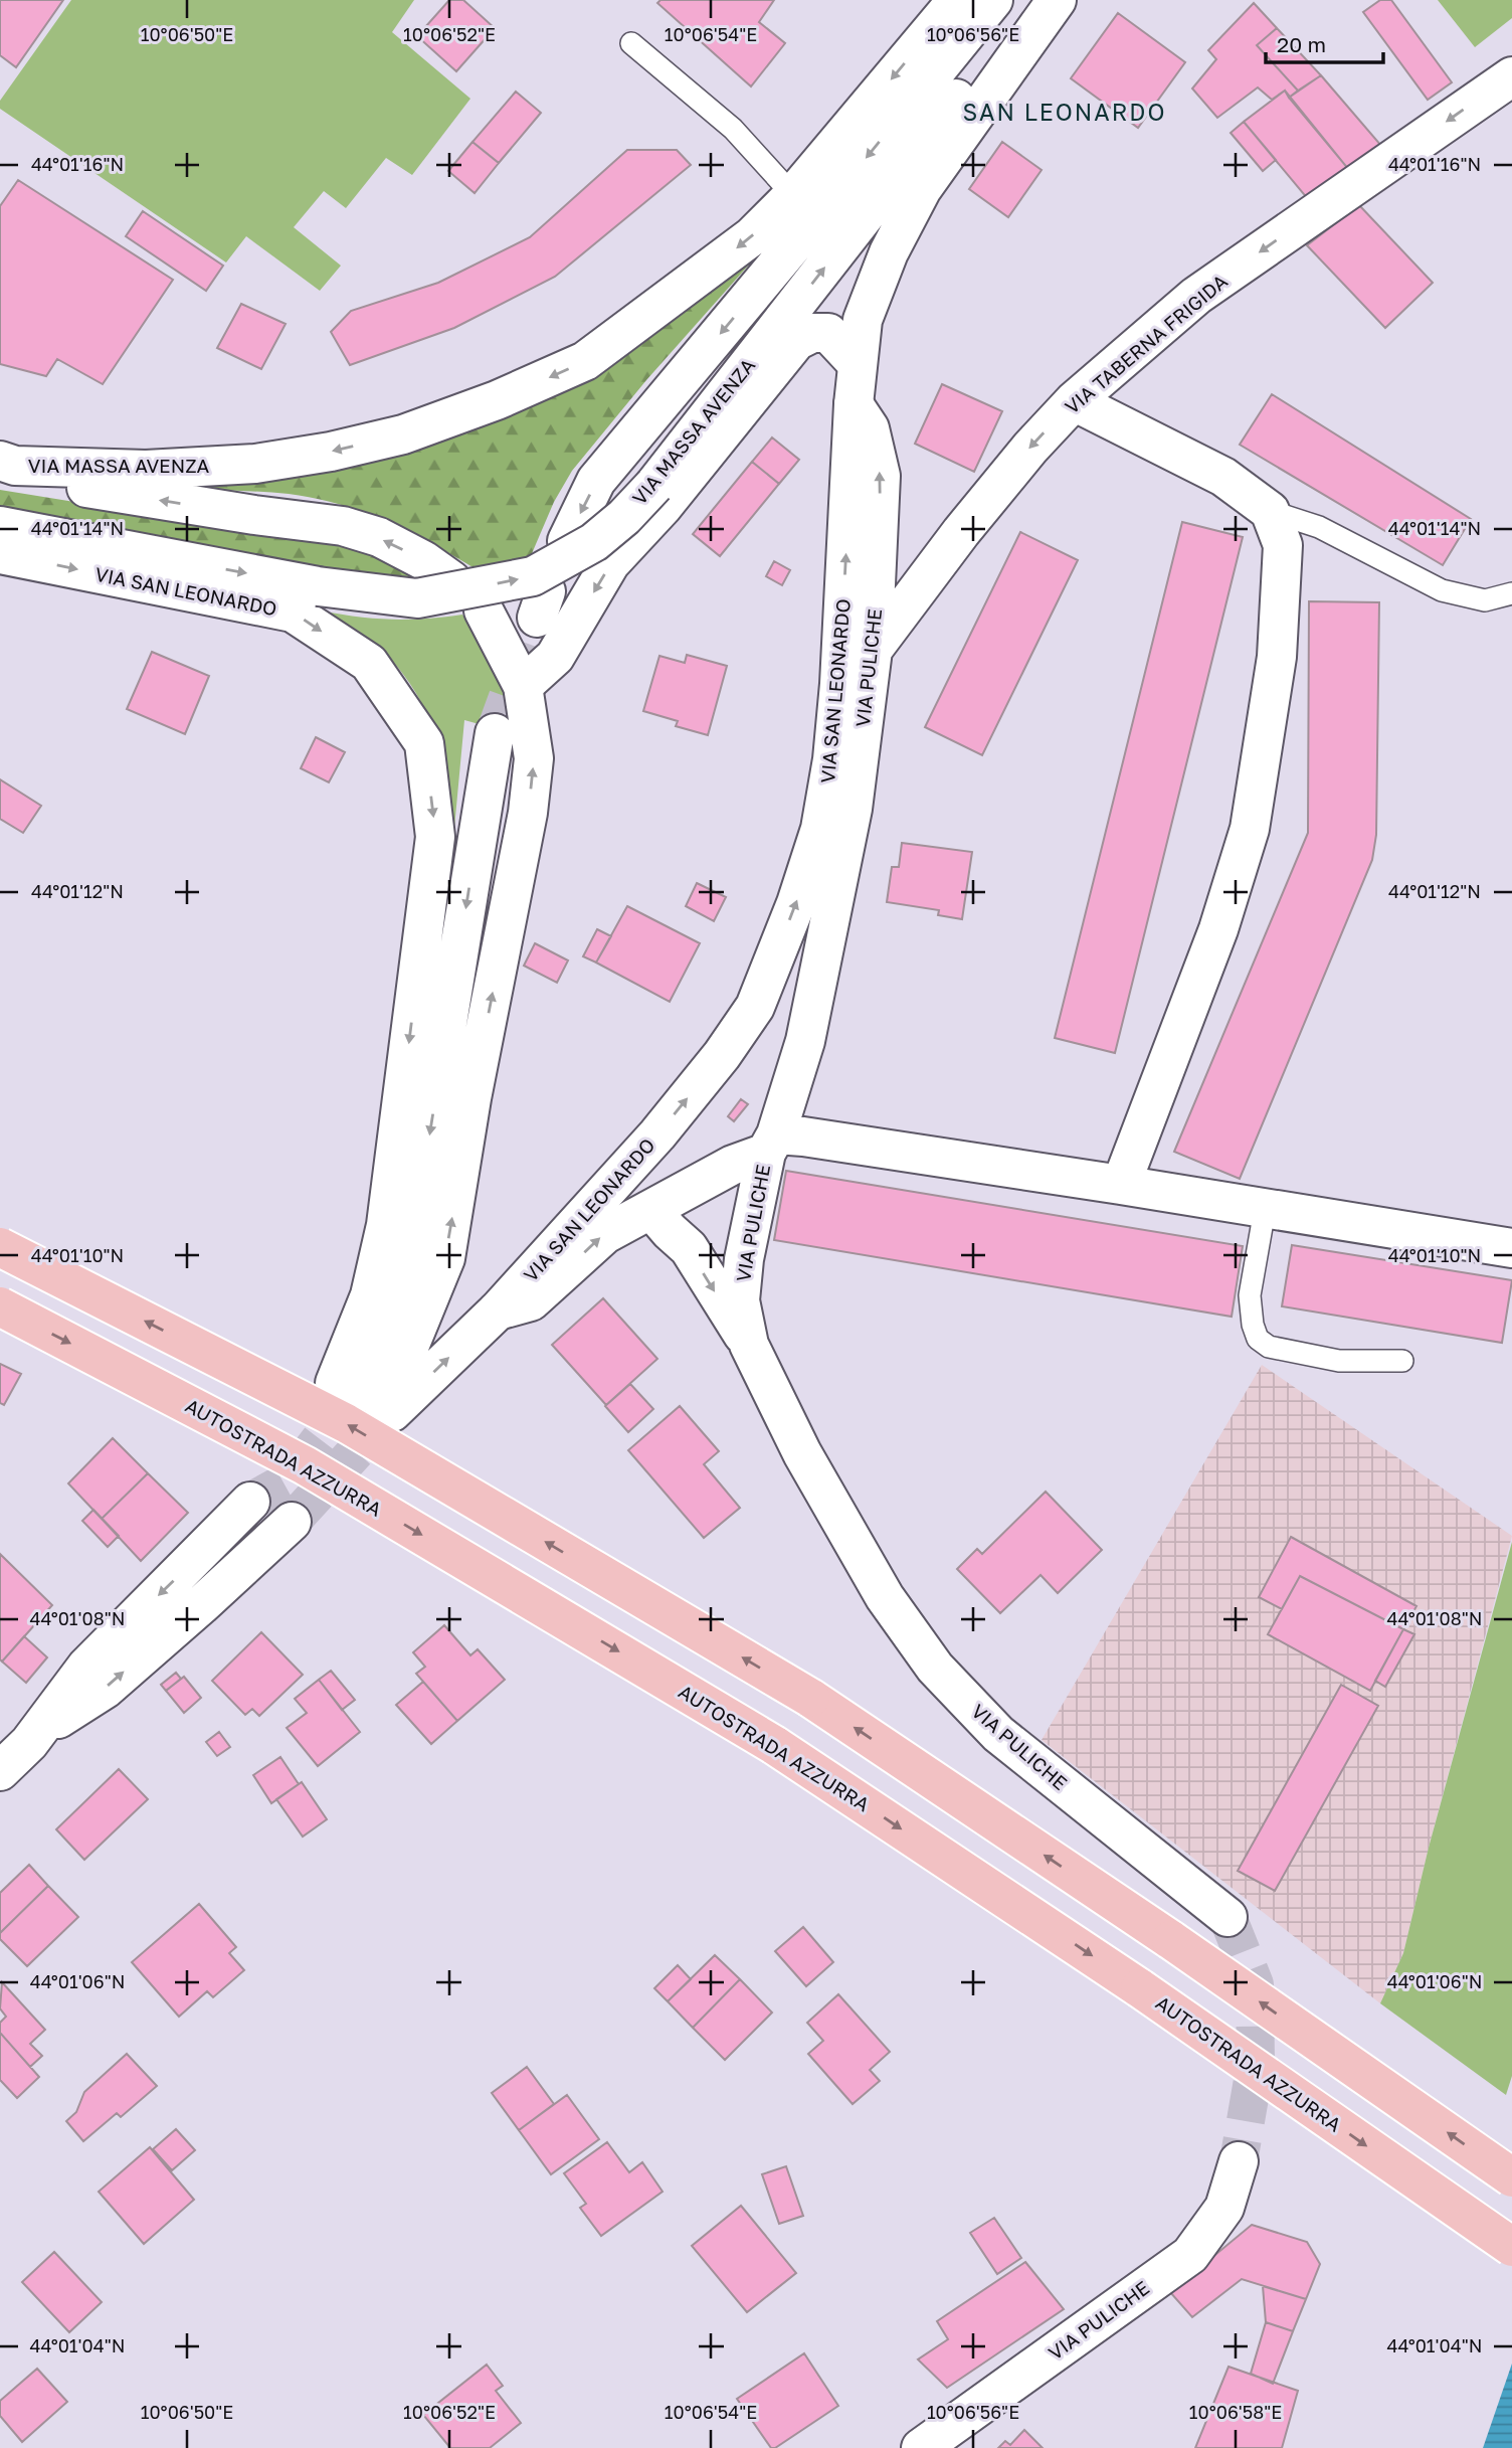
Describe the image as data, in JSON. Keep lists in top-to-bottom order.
{
  "streets": {
    "highway": ["AUTOSTRADA AZZURRA"],
    "main road": [
      "VIA TABERNA FRIGIDA",
      "VIA MASSA AVENZA",
      "VIA SAN LEONARDO",
      "VIA PULICHE"
    ]
  },
  "crossings": [
    ["VIA TABERNA FRIGIDA", "VIA PULICHE"],
    ["VIA SAN LEONARDO", "VIA PULICHE"]
  ],
  "districts": ["SAN LEONARDO"],
  "scale_bar": "20 m",
  "coordinates": [
    "10°06'50\"E",
    "10°06'52\"E",
    "10°06'54\"E",
    "10°06'56\"E",
    "44°01'16\"N",
    "44°01'14\"N",
    "44°01'12\"N",
    "44°01'10\"N",
    "44°01'08\"N",
    "44°01'06\"N",
    "44°01'04\"N",
    "10°06'58\"E"
  ]
}
